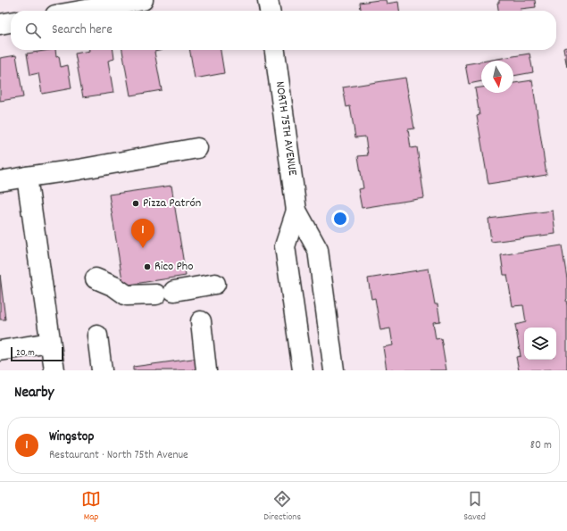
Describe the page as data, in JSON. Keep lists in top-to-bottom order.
{
  "streets": {
    "main road": ["NORTH 75TH AVENUE"]
  },
  "places": ["Pizza Patrón", "Rico Pho"],
  "scale_bar": "20 m",
  "north": "bottom",
  "page": {
    "search": "Search here",
    "pins": "1",
    "scale": "20 m",
    "heading": "Nearby",
    "list": [
      {
        "mark": "1",
        "name": "Wingstop",
        "note": "Restaurant · North 75th Avenue",
        "value": "80 m"
      }
    ],
    "nav": ["Map", "Directions", "Saved"]
  }
}
